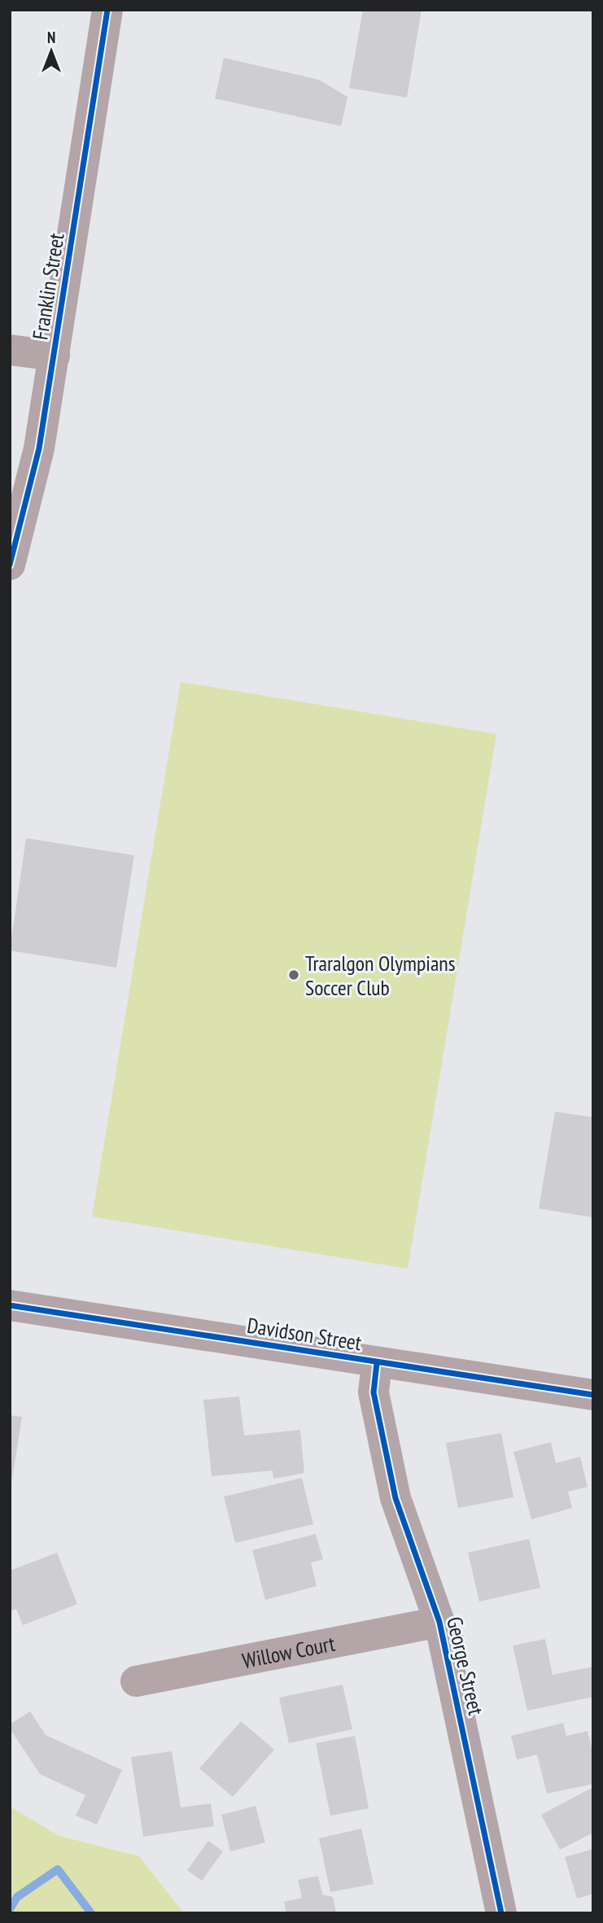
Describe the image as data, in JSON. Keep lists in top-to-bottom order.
{
  "streets": {
    "street": [
      "Franklin Street",
      "Davidson Street",
      "Willow Court",
      "George Street"
    ]
  },
  "crossings": [
    ["Davidson Street", "George Street"],
    ["Willow Court", "George Street"]
  ],
  "places": ["Traralgon Olympians Soccer Club"],
  "north": "top"
}
